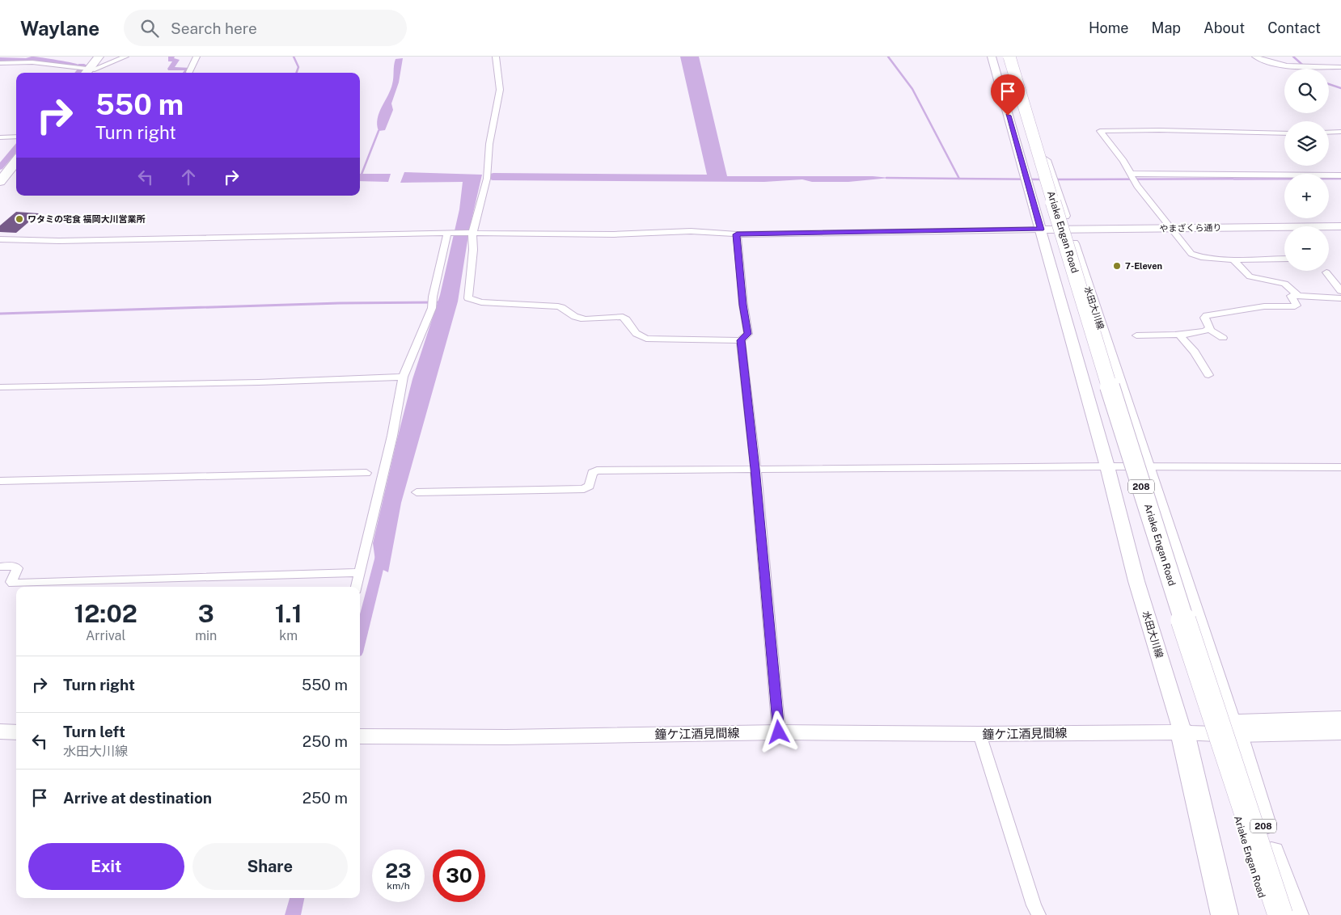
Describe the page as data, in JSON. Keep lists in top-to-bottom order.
{
  "streets": {
    "highway": ["Ariake Engan Road", "208"],
    "main road": ["やまざくら通り", "水田大川線", "鐘ケ江酒見間線"]
  },
  "crossings": [
    ["やまざくら通り", "水田大川線"],
    ["水田大川線", "208"],
    ["水田大川線", "鐘ケ江酒見間線"]
  ],
  "places": ["ワタミの宅食 福岡大川営業所", "7-Eleven"],
  "page": {
    "header": "Waylane",
    "search": "Search here",
    "nav": [
      "Home",
      "Map",
      "About",
      "Contact"
    ],
    "map_buttons": ["+", "−"],
    "turn": ["550 m", "Turn right"],
    "eta": [
      "12:02",
      "Arrival",
      "3",
      "min",
      "1.1",
      "km"
    ],
    "list": [
      {
        "name": "Turn right",
        "value": "550 m"
      },
      {
        "name": "Turn left",
        "note": "水田大川線",
        "value": "250 m"
      },
      {
        "name": "Arrive at destination",
        "value": "250 m"
      }
    ],
    "buttons": ["Exit", "Share"],
    "speed": "23 km/h",
    "limit": "30"
  }
}
